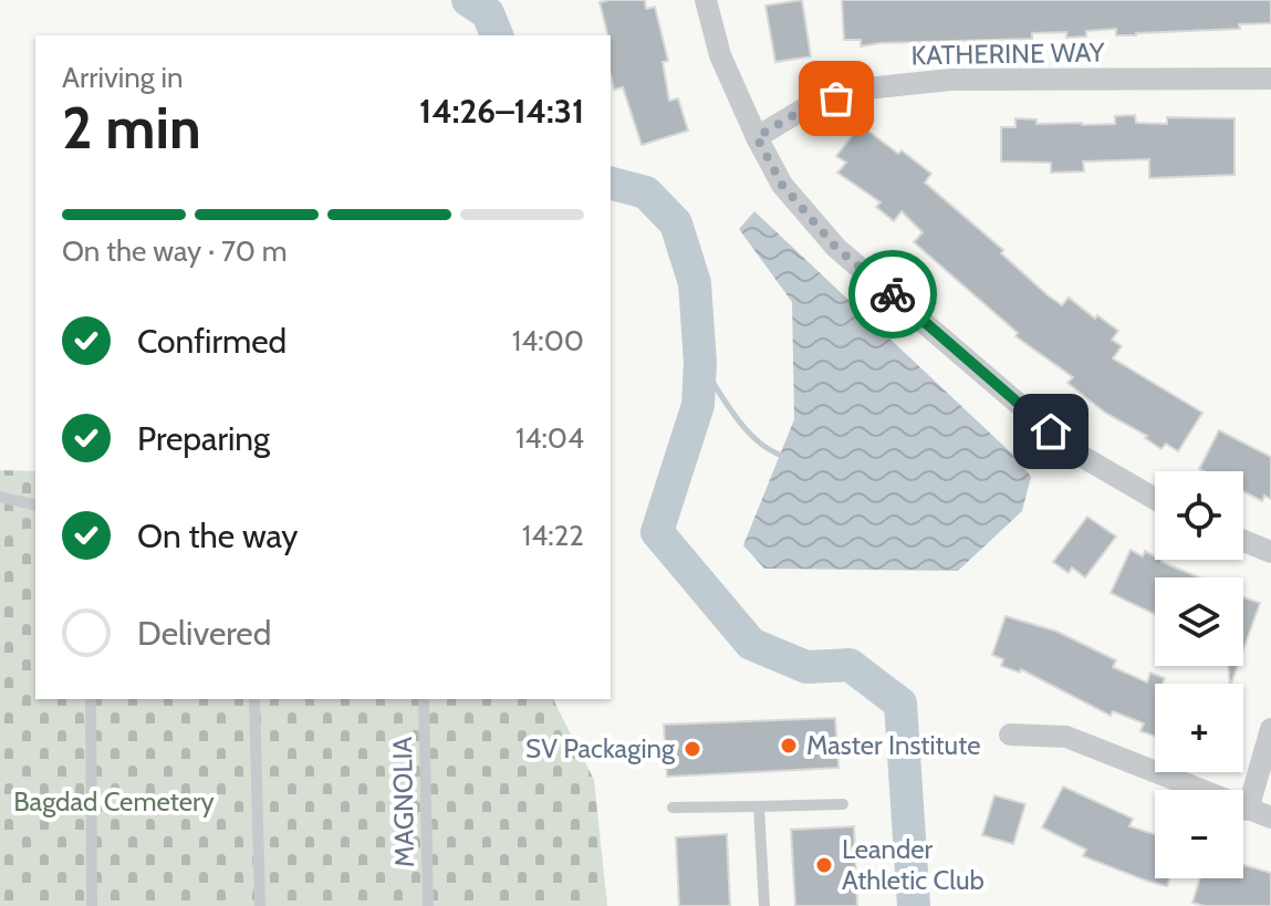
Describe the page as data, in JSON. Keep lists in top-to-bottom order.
{
  "streets": {
    "street": ["KATHERINE WAY"],
    "lane": ["MAGNOLIA"]
  },
  "parks": ["Bagdad Cemetery"],
  "places": ["Master Institute", "SV Packaging", "Leander Athletic Club"],
  "page": {
    "heading": ["2 min", "Arriving in", "14:26–14:31"],
    "bar": "On the way · 70 m",
    "list": [
      ["Confirmed", "14:00"],
      ["Preparing", "14:04"],
      ["On the way", "14:22"],
      "Delivered"
    ],
    "map_buttons": ["+", "−"]
  }
}
